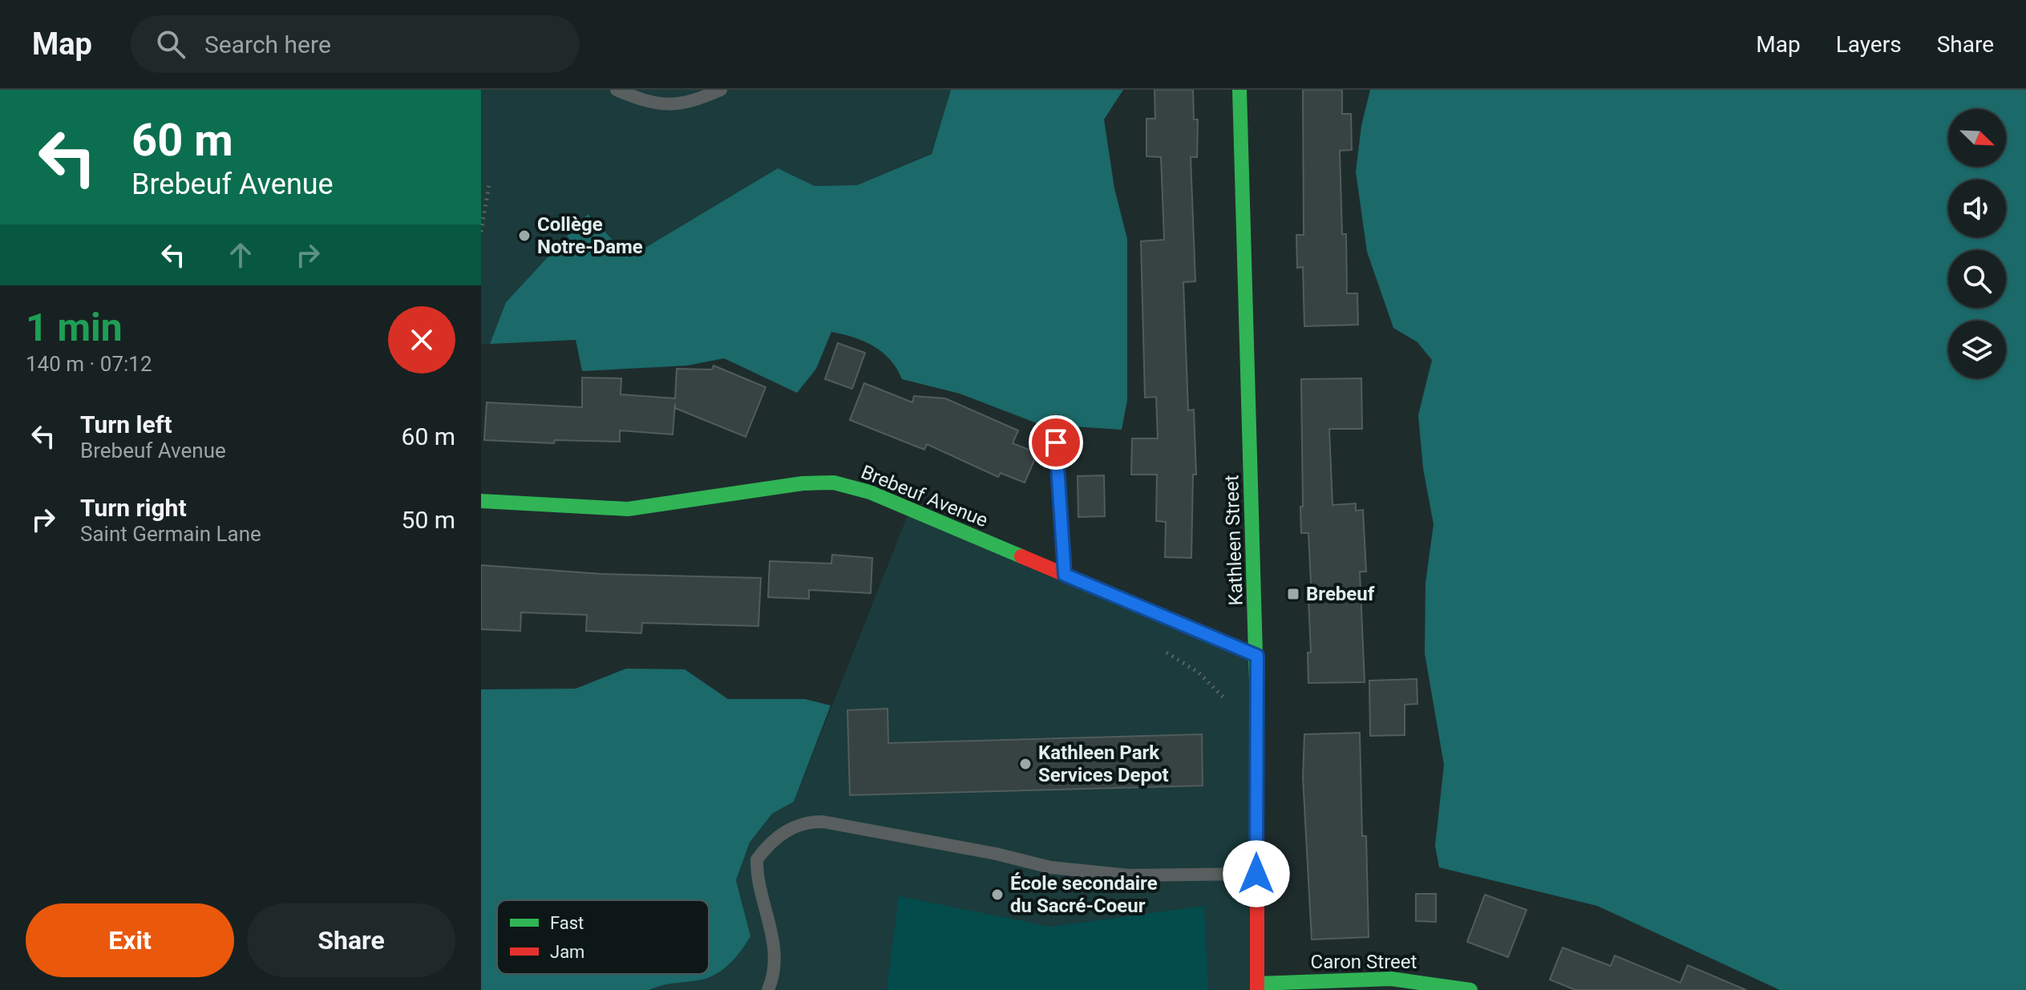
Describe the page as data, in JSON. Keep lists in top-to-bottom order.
{
  "streets": {
    "street": ["Brebeuf Avenue", "Kathleen Street", "Caron Street"]
  },
  "crossings": [
    ["Brebeuf Avenue", "Kathleen Street"],
    ["Kathleen Street", "Caron Street"]
  ],
  "places": {
    "other": ["Collège Notre-Dame", "Kathleen Park Services Depot", "École secondaire du Sacré-Coeur"],
    "transit": ["Brebeuf"]
  },
  "legend": ["Fast", "Jam"],
  "north": "bottom right",
  "page": {
    "header": "Map",
    "search": "Search here",
    "nav": ["Map", "Layers", "Share"],
    "turn": ["60 m", "Brebeuf Avenue"],
    "heading": ["1 min", "140 m · 07:12"],
    "list": [
      {
        "name": "Turn left",
        "note": "Brebeuf Avenue",
        "value": "60 m"
      },
      {
        "name": "Turn right",
        "note": "Saint Germain Lane",
        "value": "50 m"
      }
    ],
    "buttons": ["Exit", "Share"]
  }
}
